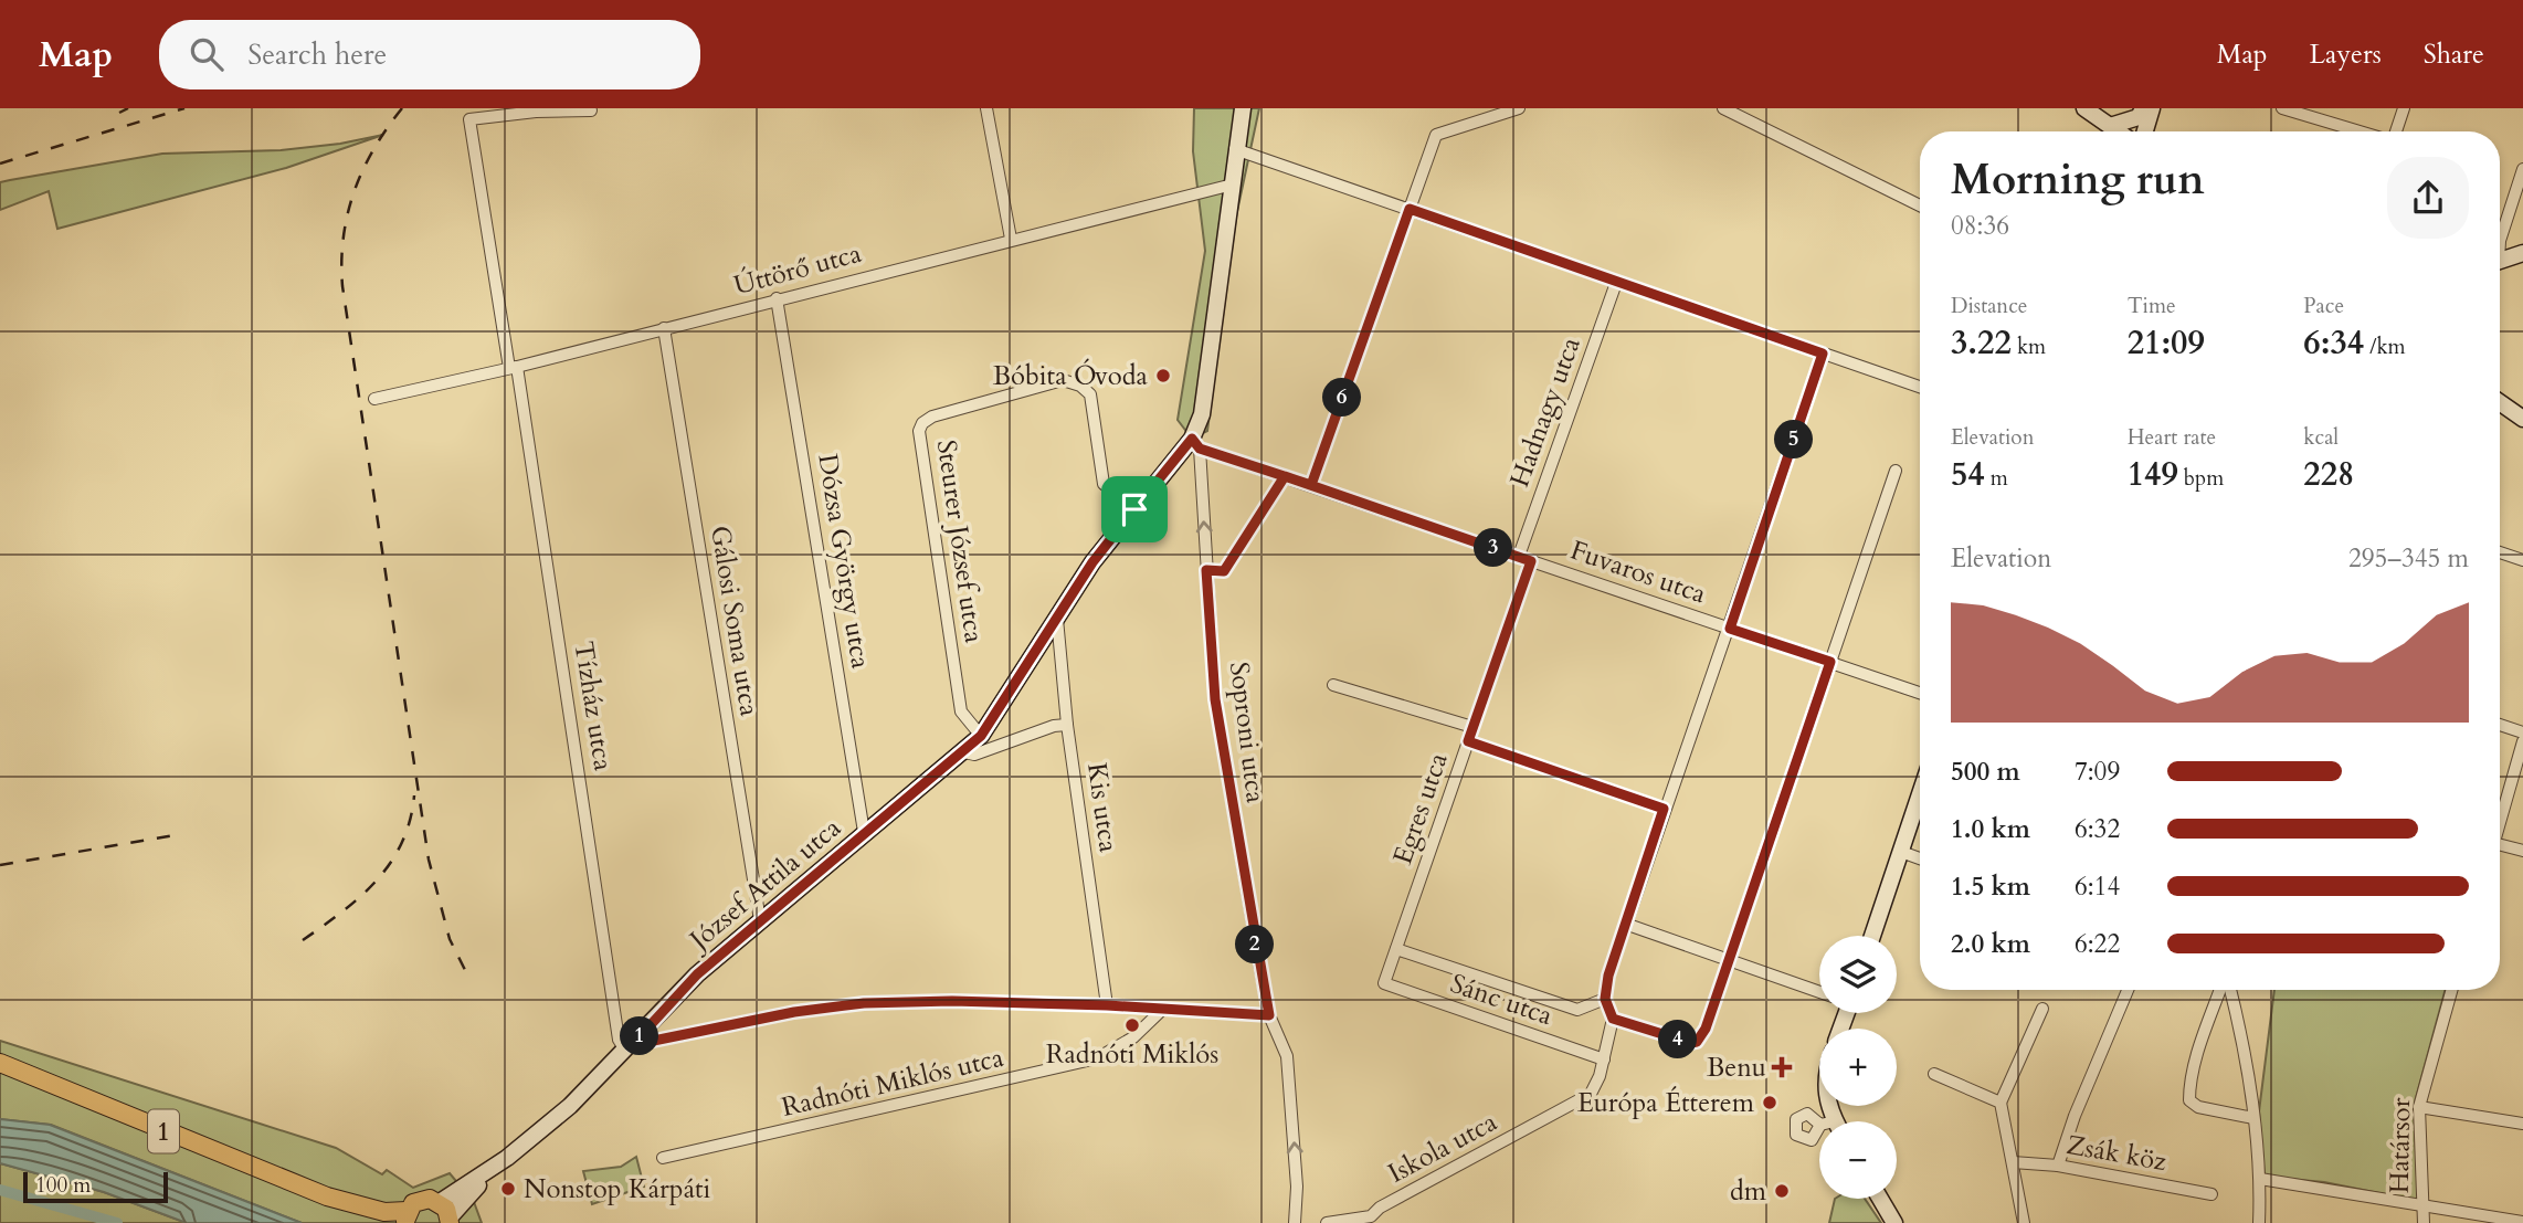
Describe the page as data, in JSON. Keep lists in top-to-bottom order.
{
  "streets": {
    "main road": ["1"],
    "street": [
      "Úttörő utca",
      "Hadnagy utca",
      "Steurer József utca",
      "Dózsa György utca",
      "Fuvaros utca",
      "Gálosi Soma utca",
      "Tízház utca",
      "Soproni utca",
      "Kis utca",
      "Egres utca",
      "József Attila utca",
      "Sánc utca",
      "Radnóti Miklós utca",
      "Határsor",
      "Iskola utca",
      "Zsák köz"
    ]
  },
  "crossings": [
    ["Úttörő utca", "Dózsa György utca"],
    ["Úttörő utca", "Gálosi Soma utca"],
    ["Úttörő utca", "Tízház utca"],
    ["Úttörő utca", "Soproni utca"],
    ["Hadnagy utca", "Fuvaros utca"],
    ["Steurer József utca", "József Attila utca"],
    ["Dózsa György utca", "József Attila utca"],
    ["Fuvaros utca", "Soproni utca"],
    ["Fuvaros utca", "Egres utca"],
    ["Fuvaros utca", "József Attila utca"],
    ["Gálosi Soma utca", "József Attila utca"],
    ["Tízház utca", "József Attila utca"],
    ["Soproni utca", "József Attila utca"],
    ["Kis utca", "József Attila utca"],
    ["Egres utca", "Sánc utca"],
    ["József Attila utca", "1"],
    ["Sánc utca", "Iskola utca"]
  ],
  "places": {
    "other": [
      "Bóbita Óvoda",
      "Radnóti Miklós",
      "Európa Étterem",
      "Nonstop Kárpáti",
      "dm"
    ],
    "health": ["Benu"]
  },
  "scale_bar": "100 m",
  "page": {
    "header": "Map",
    "search": "Search here",
    "nav": ["Map", "Layers", "Share"],
    "heading": ["Morning run", "08:36"],
    "stats": [
      ["Distance", "3.22 km"],
      ["Time", "21:09"],
      ["Pace", "6:34 /km"],
      ["Elevation", "54 m"],
      ["Heart rate", "149 bpm"],
      ["kcal", "228"]
    ],
    "pins": [
      "6",
      "5",
      "3",
      "2",
      "1",
      "4"
    ],
    "chart": ["Elevation", "295–345 m"],
    "list": [
      {
        "name": "500 m",
        "note": "7:09"
      },
      {
        "name": "1.0 km",
        "note": "6:32"
      },
      {
        "name": "1.5 km",
        "note": "6:14"
      },
      {
        "name": "2.0 km",
        "note": "6:22"
      }
    ],
    "map_buttons": ["+", "−"],
    "scale": "100 m"
  }
}
